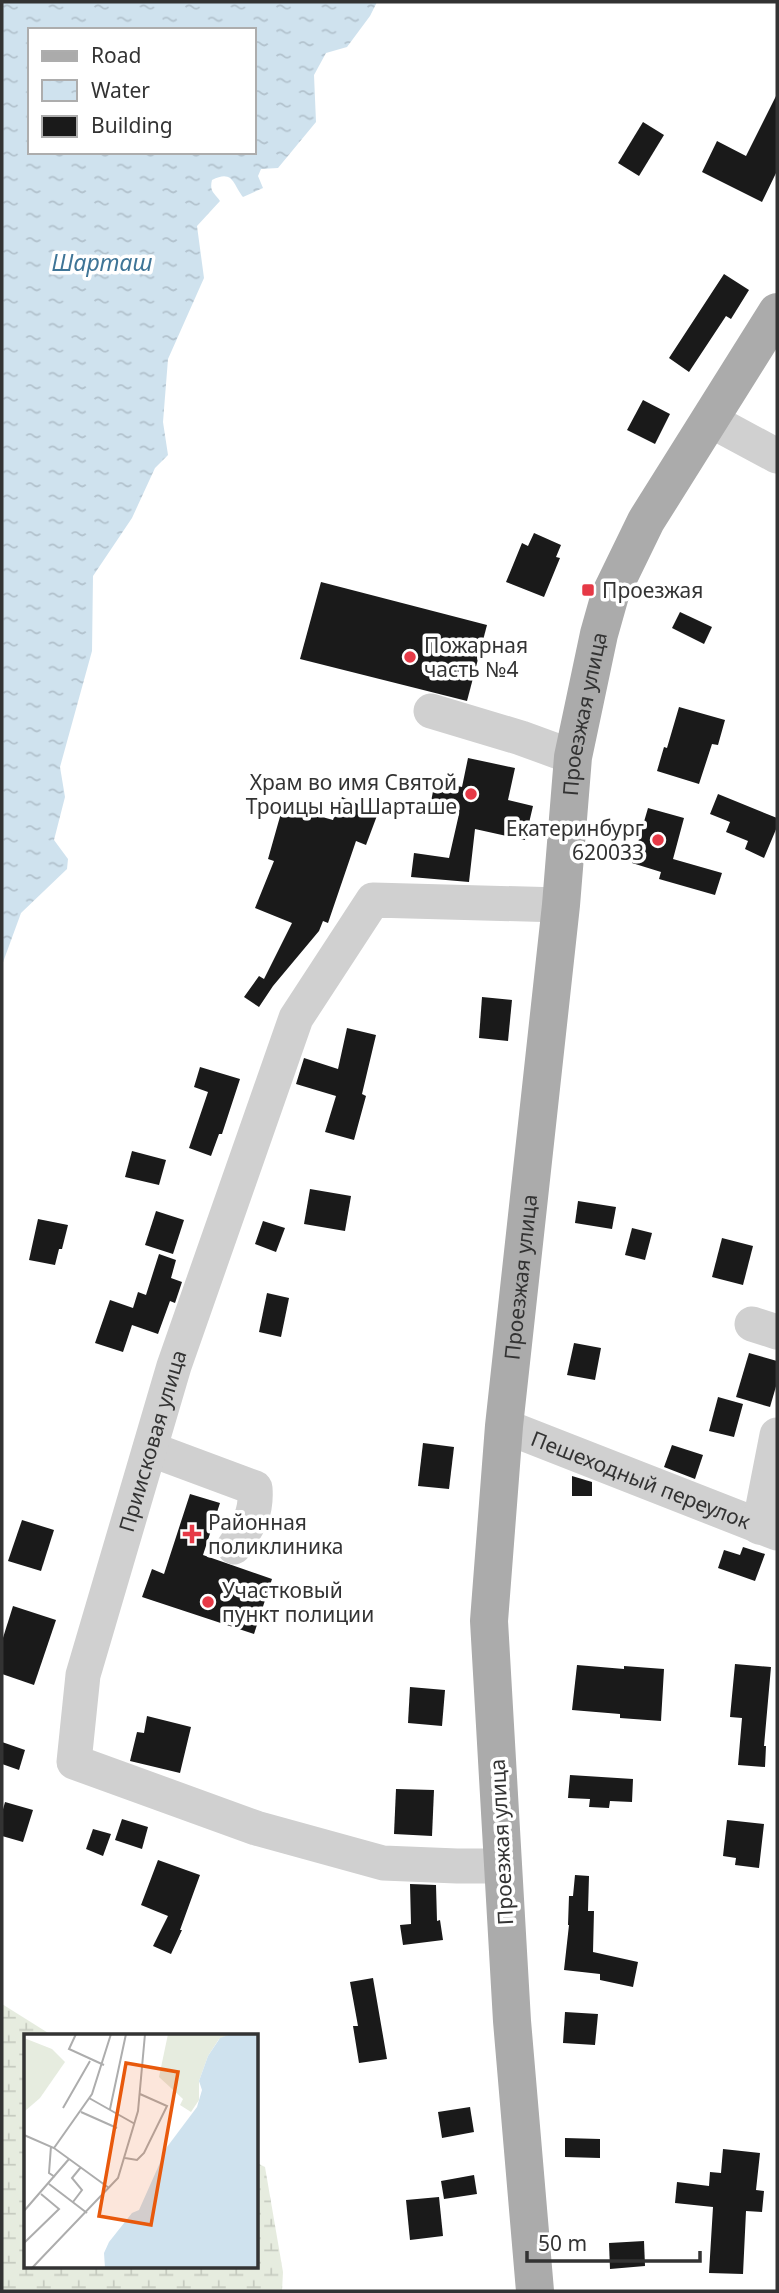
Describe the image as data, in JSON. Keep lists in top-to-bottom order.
{
  "streets": {
    "main road": ["Проезжая улица"],
    "street": ["Приисковая улица", "Пешеходный переулок"]
  },
  "crossings": [
    ["Проезжая улица", "Приисковая улица"],
    ["Проезжая улица", "Пешеходный переулок"]
  ],
  "water": ["Шарташ"],
  "places": {
    "transit": ["Проезжая"],
    "other": [
      "Пожарная часть №4",
      "Храм во имя Святой Троицы на Шарташе",
      "Екатеринбург 620033",
      "Участковый пункт полиции"
    ],
    "health": ["Районная поликлиника"]
  },
  "legend": ["Road", "Water", "Building"],
  "scale_bar": "50 m"
}
